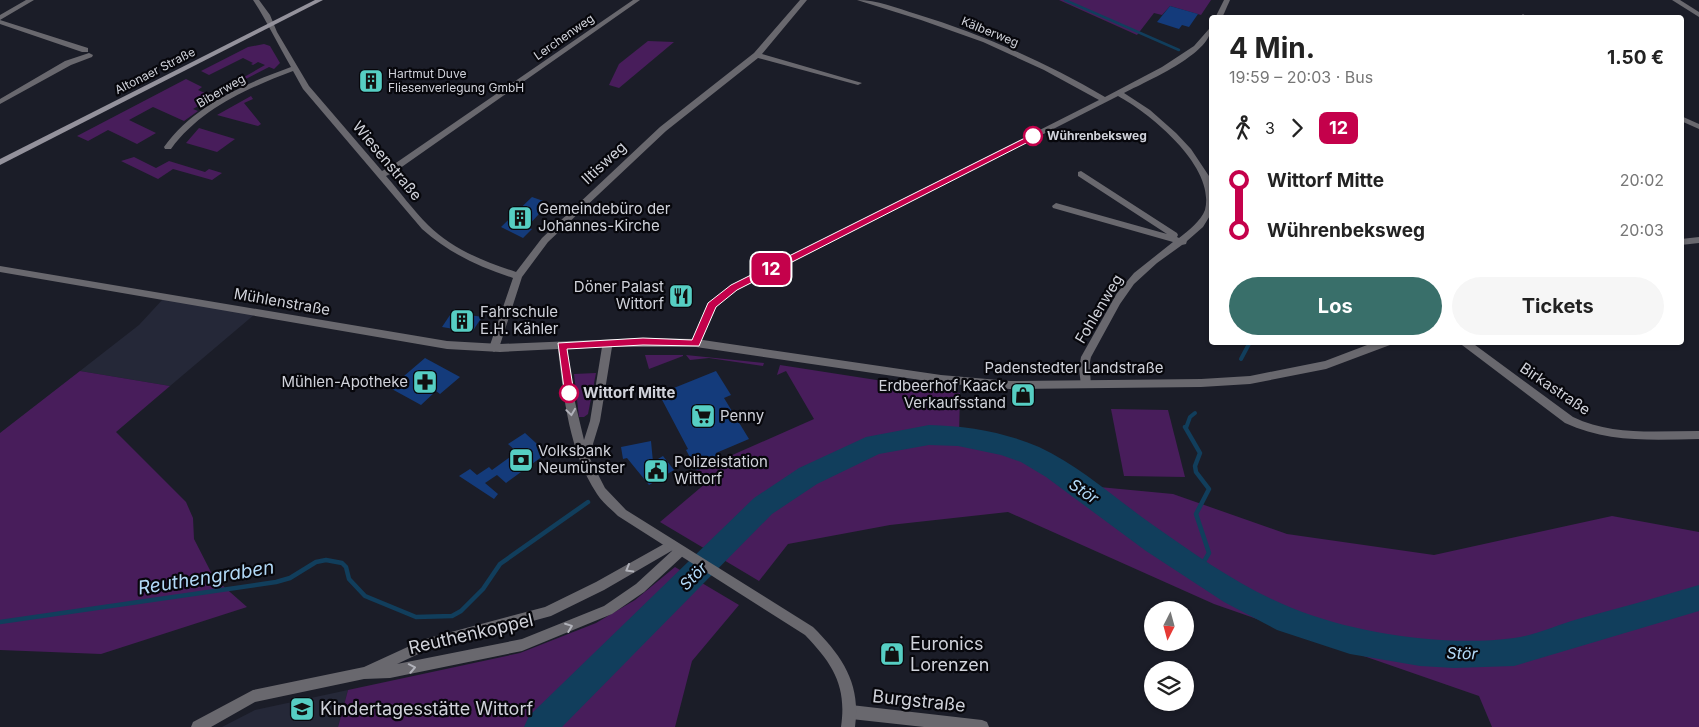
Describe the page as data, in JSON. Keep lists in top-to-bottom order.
{
  "streets": {
    "main road": ["Altonaer Straße"],
    "street": [
      "Kälberweg",
      "Lerchenweg",
      "Biberweg",
      "Wiesenstraße",
      "Iltisweg",
      "Mühlenstraße",
      "Fohlenweg",
      "Padenstedter Landstraße",
      "Birkastraße",
      "Reuthenkoppel",
      "Burgstraße"
    ]
  },
  "crossings": [
    ["Lerchenweg", "Wiesenstraße"],
    ["Altonaer Straße", "Wiesenstraße"],
    ["Biberweg", "Wiesenstraße"],
    ["Wiesenstraße", "Iltisweg"],
    ["Iltisweg", "Mühlenstraße"],
    ["Mühlenstraße", "Padenstedter Landstraße"],
    ["Fohlenweg", "Padenstedter Landstraße"]
  ],
  "water": ["Stör", "Reuthengraben"],
  "places": {
    "building": ["Hartmut Duve Fliesenverlegung GmbH", "Gemeindebüro der Johannes-Kirche", "Fahrschule E.H. Kähler"],
    "other": ["Wührenbeksweg", "Wittorf Mitte"],
    "restaurant": ["Döner Palast Wittorf"],
    "pharmacy": ["Mühlen-Apotheke"],
    "shop": ["Erdbeerhof Kaack Verkaufsstand", "Euronics Lorenzen"],
    "supermarket": ["Penny"],
    "bank": ["Volksbank Neumünster"],
    "public building": ["Polizeistation Wittorf"],
    "school or university": ["Kindertagesstätte Wittorf"]
  },
  "lines": ["bus line 12"],
  "north": "bottom",
  "page": {
    "on_map": "12",
    "heading": ["4 Min.", "19:59 – 20:03 · Bus", "1.50 €"],
    "legs": ["3", "12"],
    "list": [
      {
        "name": "Wittorf Mitte",
        "value": "20:02"
      },
      {
        "name": "Wührenbeksweg",
        "value": "20:03"
      }
    ],
    "buttons": ["Los", "Tickets"]
  }
}
